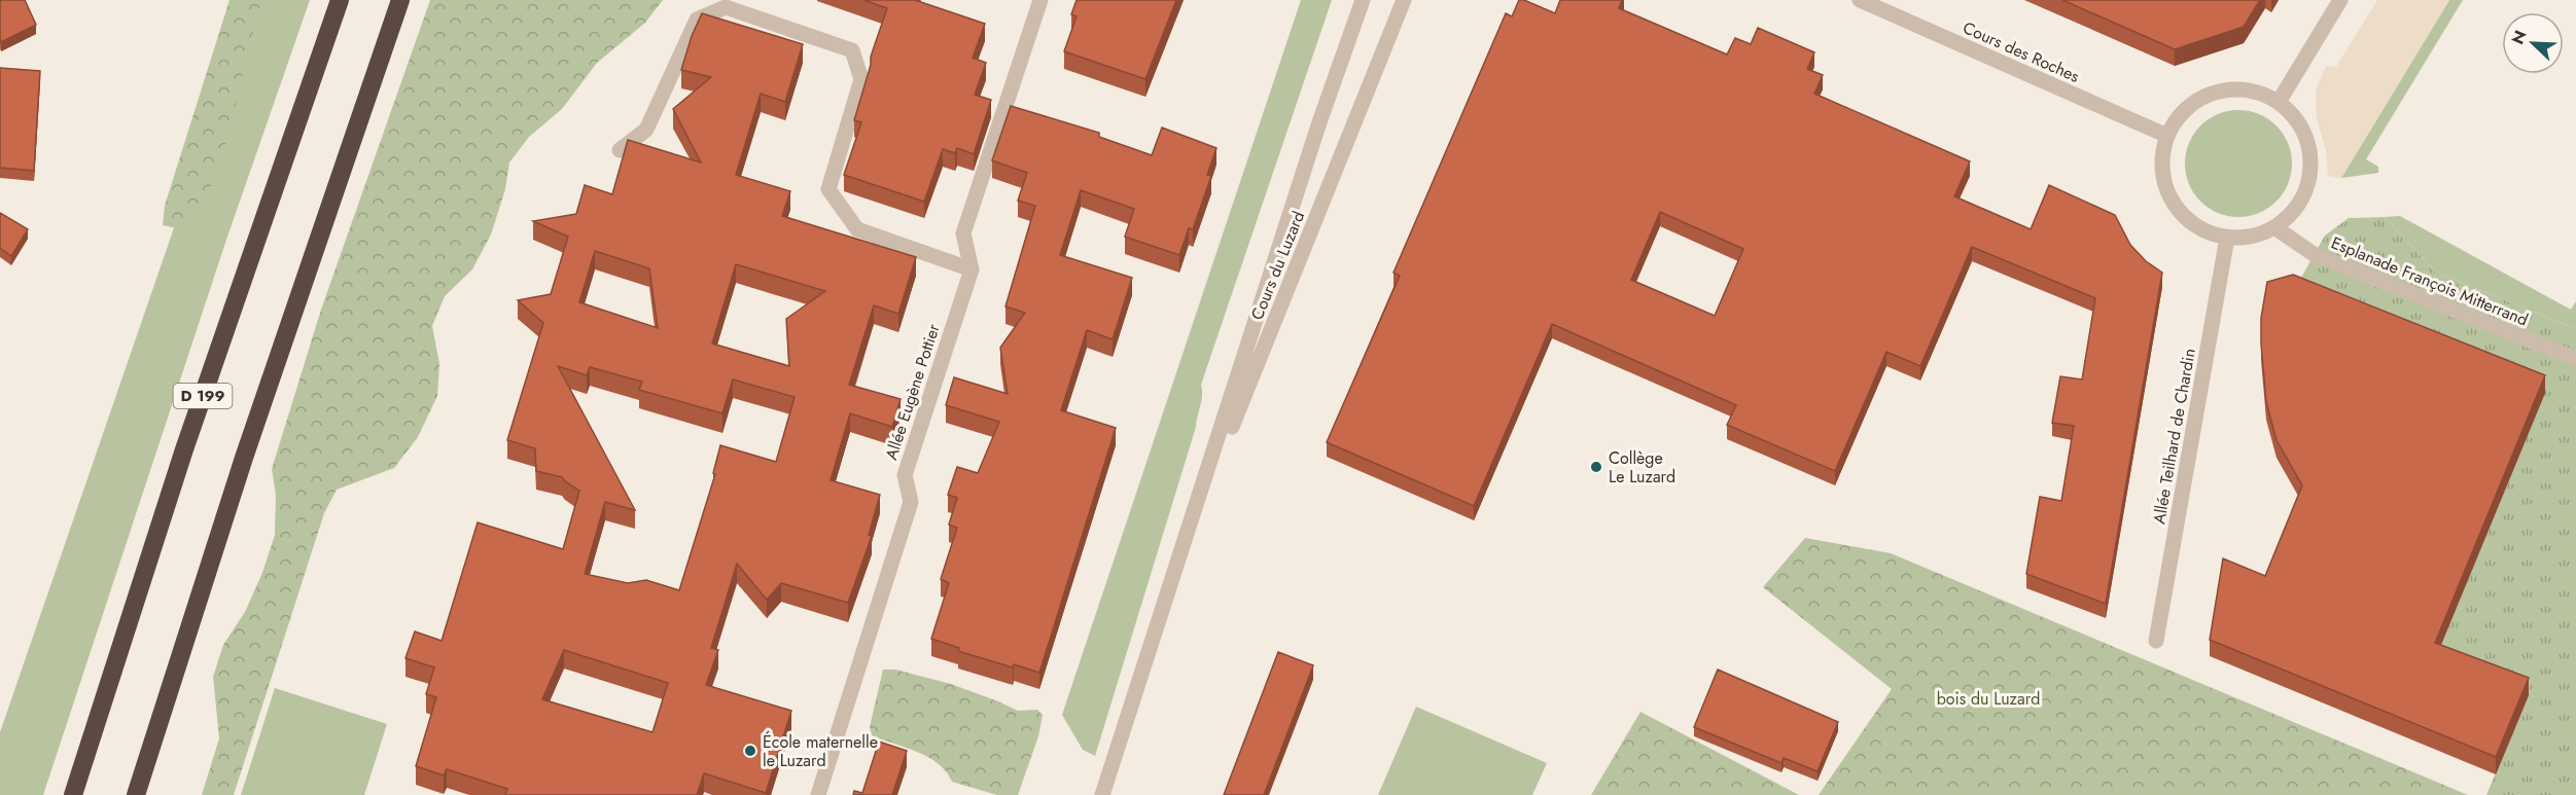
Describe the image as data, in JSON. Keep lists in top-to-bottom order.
{
  "streets": {
    "highway": ["D 199"],
    "street": [
      "Cours des Roches",
      "Cours du Luzard",
      "Esplanade François Mitterrand",
      "Allée Eugène Pottier",
      "Allée Teilhard de Chardin"
    ]
  },
  "crossings": [
    ["Cours des Roches", "Esplanade François Mitterrand"],
    ["Cours des Roches", "Allée Teilhard de Chardin"],
    ["Esplanade François Mitterrand", "Allée Teilhard de Chardin"]
  ],
  "parks": ["bois du Luzard"],
  "places": ["Collège Le Luzard", "École maternelle le Luzard"],
  "north": "top left"
}
